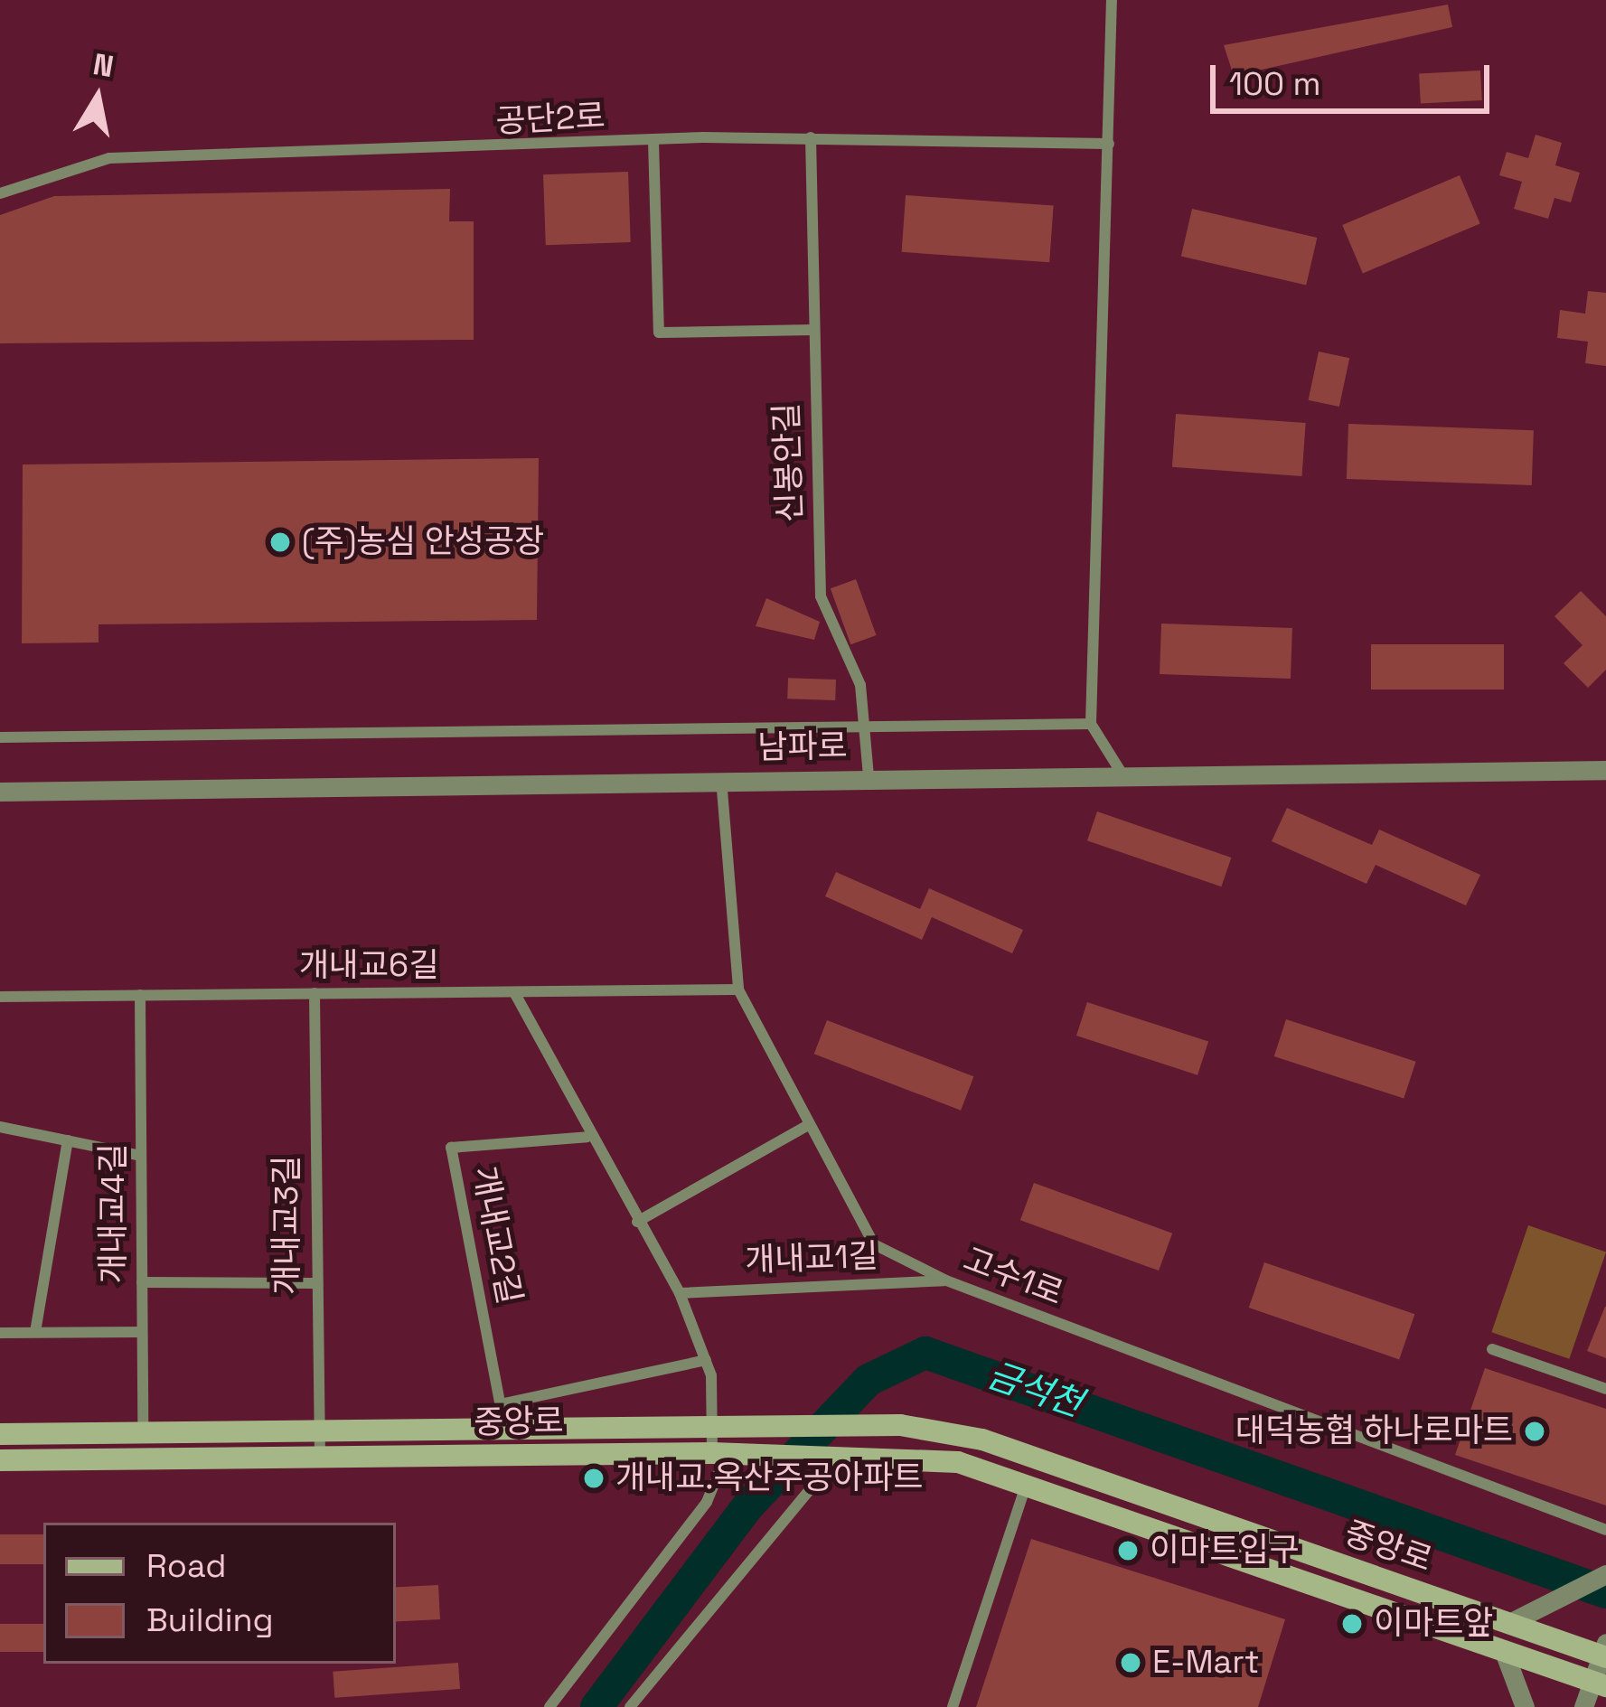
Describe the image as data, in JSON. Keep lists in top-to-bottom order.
{
  "streets": {
    "main road": ["중앙로"],
    "street": [
      "공단2로",
      "신봉안길",
      "남파로",
      "개내교6길",
      "개내교4길",
      "개내교3길",
      "개내교2길",
      "개내교1길",
      "고수1로"
    ]
  },
  "crossings": [
    ["공단2로", "신봉안길"],
    ["신봉안길", "남파로"],
    ["남파로", "고수1로"],
    ["개내교6길", "개내교4길"],
    ["개내교6길", "개내교3길"],
    ["개내교6길", "고수1로"],
    ["개내교4길", "중앙로"],
    ["개내교3길", "중앙로"],
    ["개내교2길", "중앙로"],
    ["개내교1길", "고수1로"]
  ],
  "water": ["금석천"],
  "places": [
    "(주)농심 안성공장",
    "대덕농협 하나로마트",
    "개내교.옥산주공아파트",
    "이마트입구",
    "이마트앞",
    "E-Mart"
  ],
  "legend": ["Road", "Building"],
  "scale_bar": "100 m",
  "north": "top"
}
